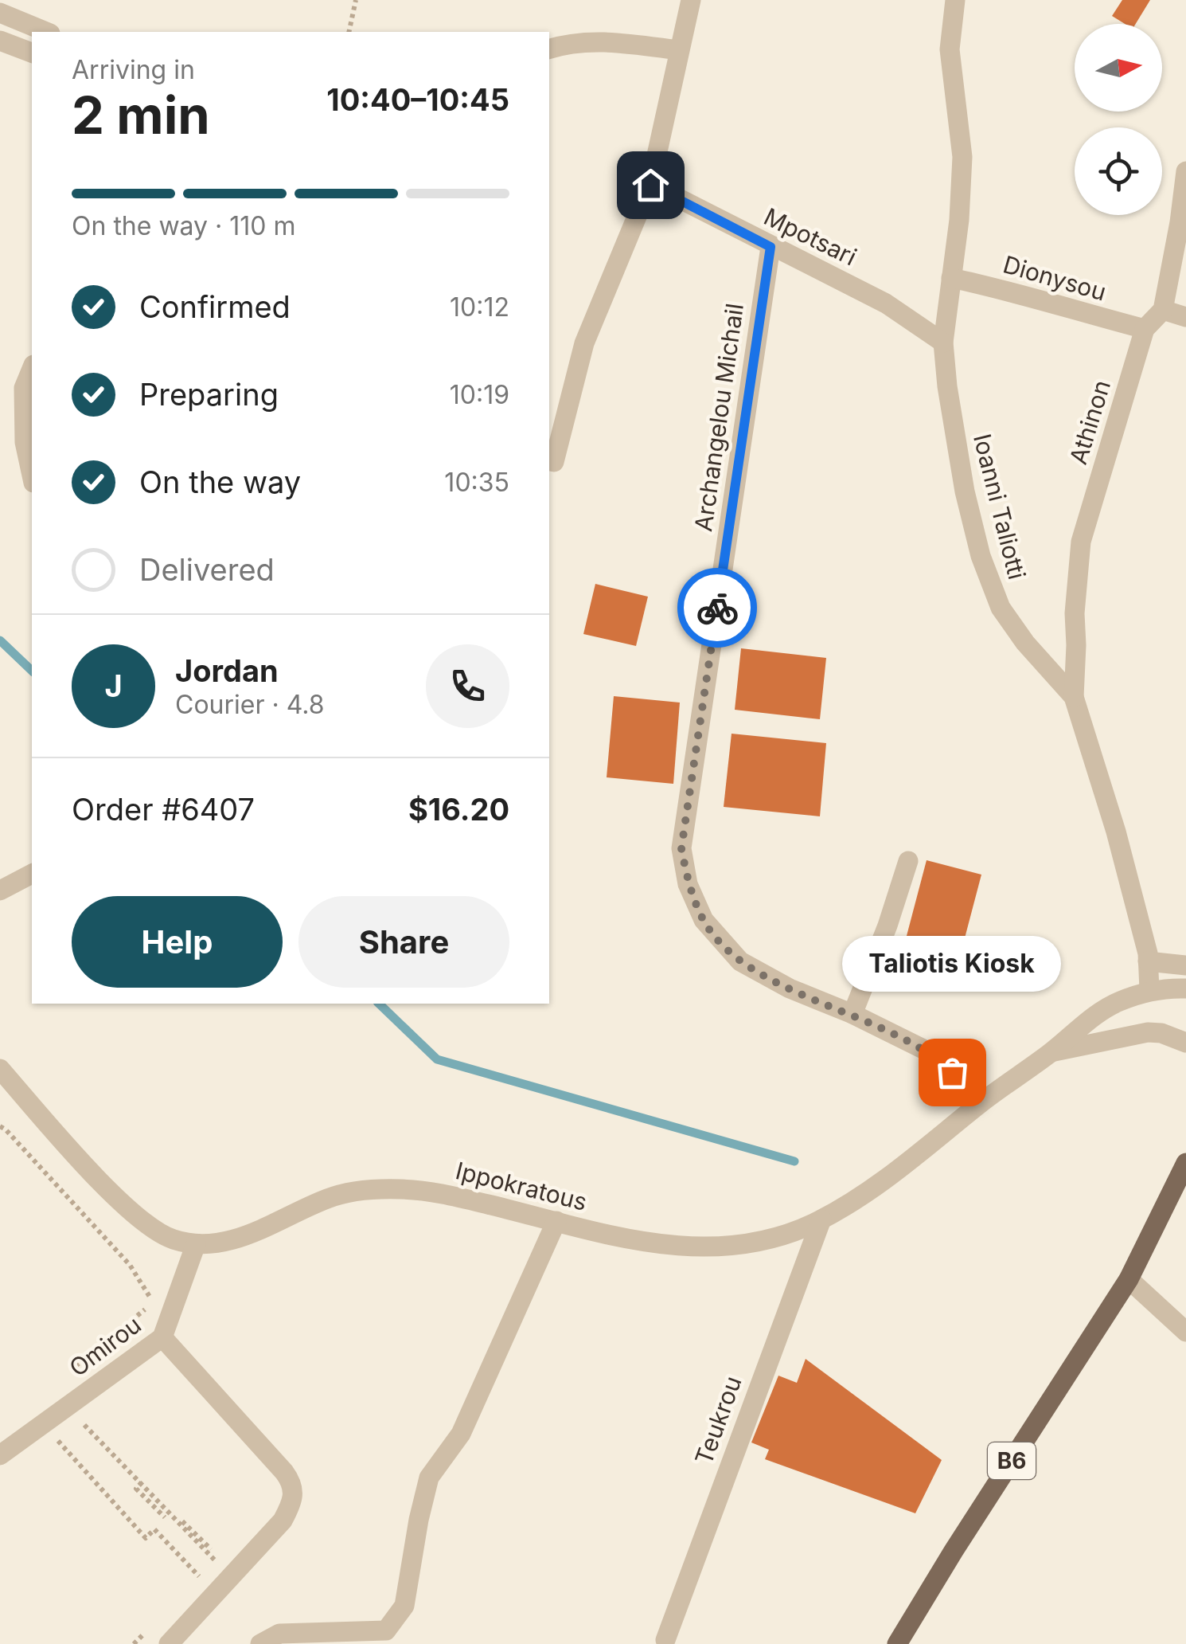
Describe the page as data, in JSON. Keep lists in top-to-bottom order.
{
  "streets": {
    "main road": ["B6"],
    "street": [
      "Mpotsari",
      "Dionysou",
      "Archangelou Michail",
      "Athinon",
      "Ioanni Taliotti",
      "Ippokratous",
      "Omirou",
      "Teukrou"
    ]
  },
  "crossings": [
    ["Mpotsari", "Archangelou Michail"],
    ["Mpotsari", "Ioanni Taliotti"],
    ["Dionysou", "Athinon"],
    ["Dionysou", "Ioanni Taliotti"],
    ["Archangelou Michail", "Ippokratous"],
    ["Athinon", "Ioanni Taliotti"],
    ["Ioanni Taliotti", "Ippokratous"],
    ["Ippokratous", "Omirou"],
    ["Ippokratous", "Teukrou"]
  ],
  "places": ["Taliotis Kiosk"],
  "north": "right",
  "page": {
    "heading": ["2 min", "Arriving in", "10:40–10:45"],
    "panel": [
      "Jordan",
      "Courier · 4.8",
      "Order #6407",
      "$16.20"
    ],
    "bar": "On the way · 110 m",
    "list": [
      ["Confirmed", "10:12"],
      ["Preparing", "10:19"],
      ["On the way", "10:35"],
      "Delivered"
    ],
    "round": "J",
    "buttons": ["Help", "Share"],
    "bubble": "Taliotis Kiosk"
  }
}
